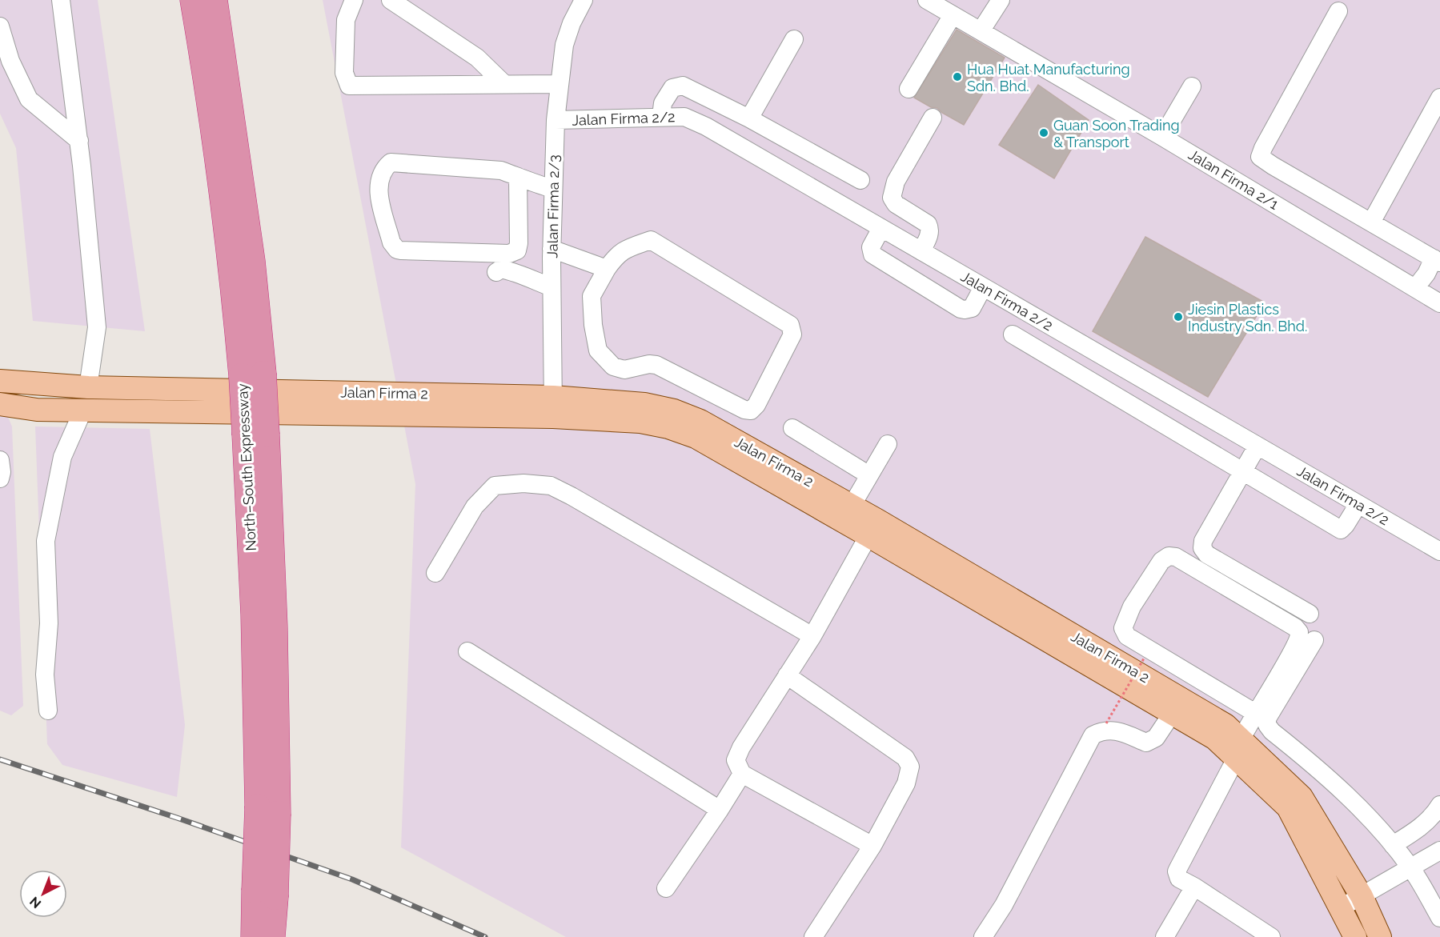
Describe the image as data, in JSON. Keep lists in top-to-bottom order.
{
  "streets": {
    "highway": ["North–South Expressway"],
    "main road": ["Jalan Firma 2"],
    "street": ["Jalan Firma 2/2", "Jalan Firma 2/1", "Jalan Firma 2/3"]
  },
  "crossings": [
    ["Jalan Firma 2/2", "Jalan Firma 2/3"],
    ["Jalan Firma 2/3", "Jalan Firma 2"]
  ],
  "places": ["Hua Huat Manufacturing Sdn. Bhd.", "Guan Soon Trading & Transport", "Jiesin Plastics Industry Sdn. Bhd."],
  "north": "bottom left"
}
